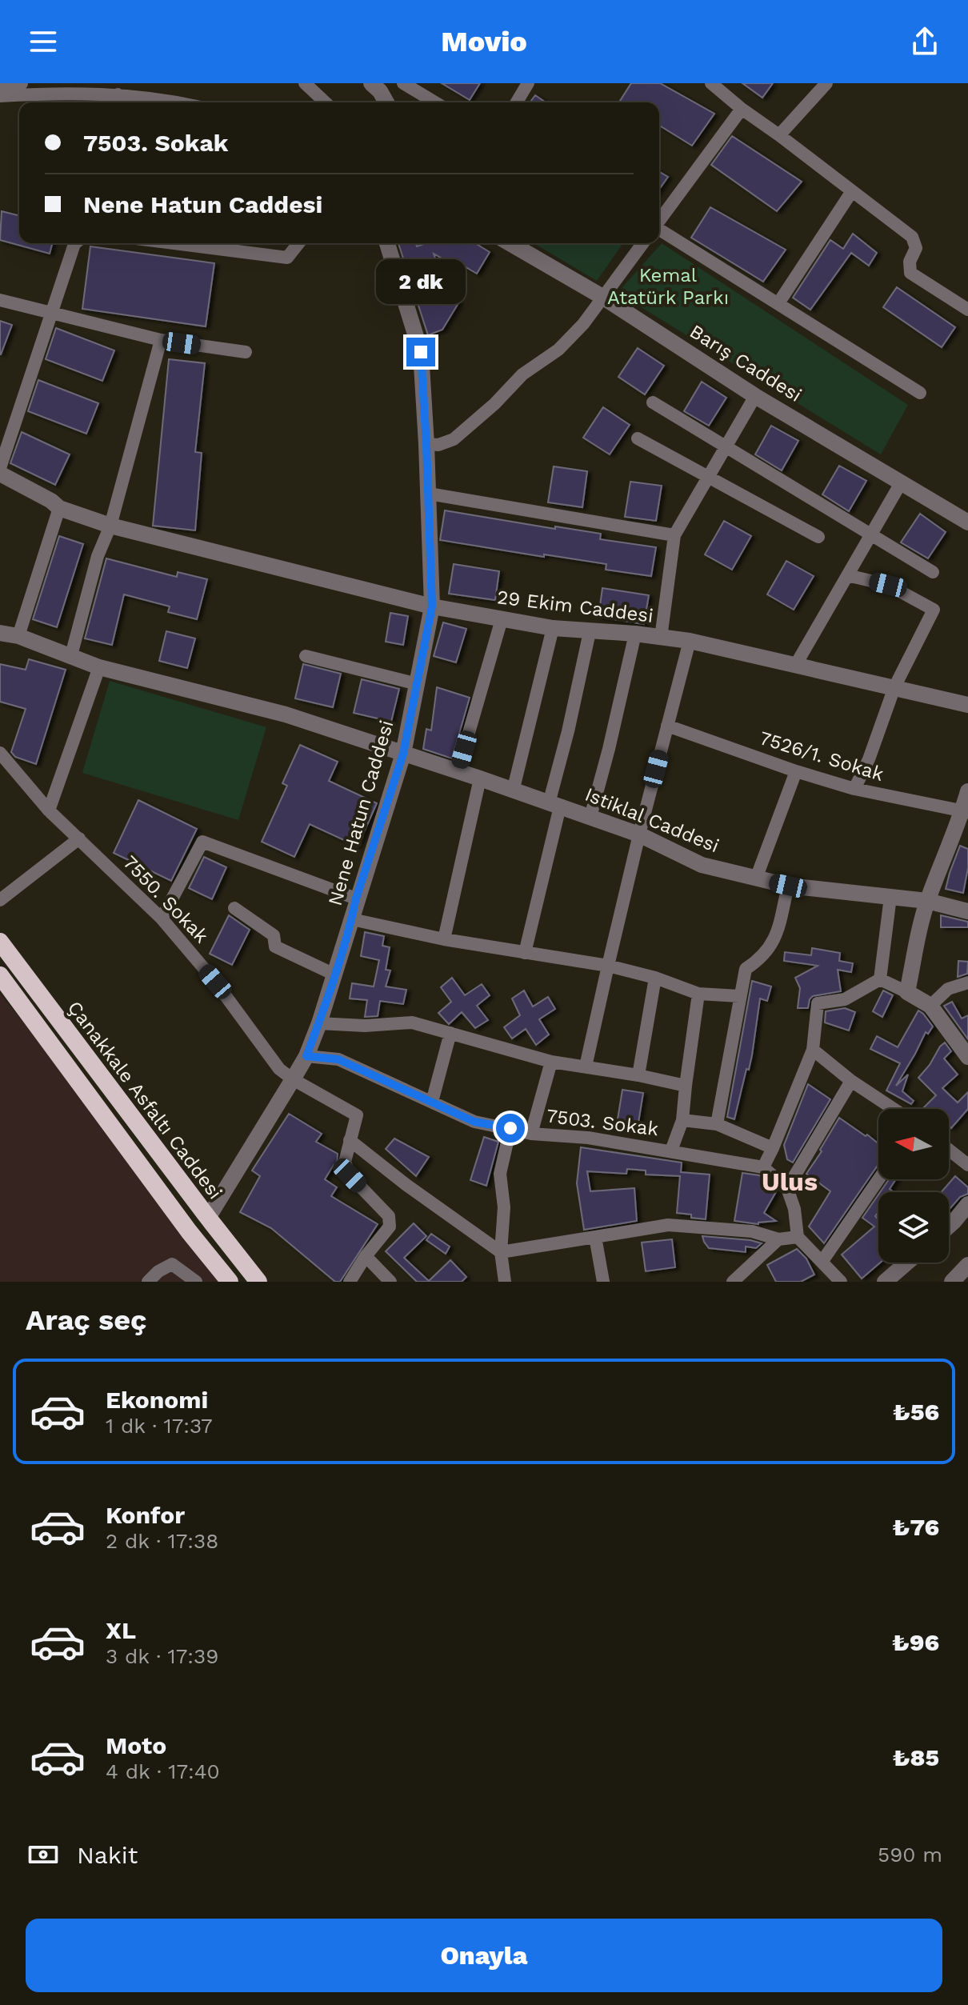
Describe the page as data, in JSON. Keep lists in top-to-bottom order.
{
  "streets": {
    "highway": ["Çanakkale Asfaltı Caddesi"],
    "street": [
      "Barış Caddesi",
      "29 Ekim Caddesi",
      "7526/1. Sokak",
      "Nene Hatun Caddesi",
      "Istiklal Caddesi",
      "7550. Sokak",
      "7503. Sokak"
    ]
  },
  "crossings": [
    ["29 Ekim Caddesi", "Nene Hatun Caddesi"],
    ["Nene Hatun Caddesi", "Istiklal Caddesi"],
    ["Nene Hatun Caddesi", "7550. Sokak"],
    ["Nene Hatun Caddesi", "Çanakkale Asfaltı Caddesi"],
    ["Nene Hatun Caddesi", "7503. Sokak"]
  ],
  "districts": ["Ulus"],
  "parks": ["Kemal Atatürk Parkı"],
  "north": "left",
  "page": {
    "header": "Movio",
    "banner": ["7503. Sokak", "Nene Hatun Caddesi"],
    "bubble": "2 dk",
    "heading": "Araç seç",
    "list": [
      {
        "name": "Ekonomi",
        "note": "1 dk · 17:37",
        "value": "₺56"
      },
      {
        "name": "Konfor",
        "note": "2 dk · 17:38",
        "value": "₺76"
      },
      {
        "name": "XL",
        "note": "3 dk · 17:39",
        "value": "₺96"
      },
      {
        "name": "Moto",
        "note": "4 dk · 17:40",
        "value": "₺85"
      }
    ],
    "pay": ["Nakit", "590 m"],
    "buttons": "Onayla"
  }
}
